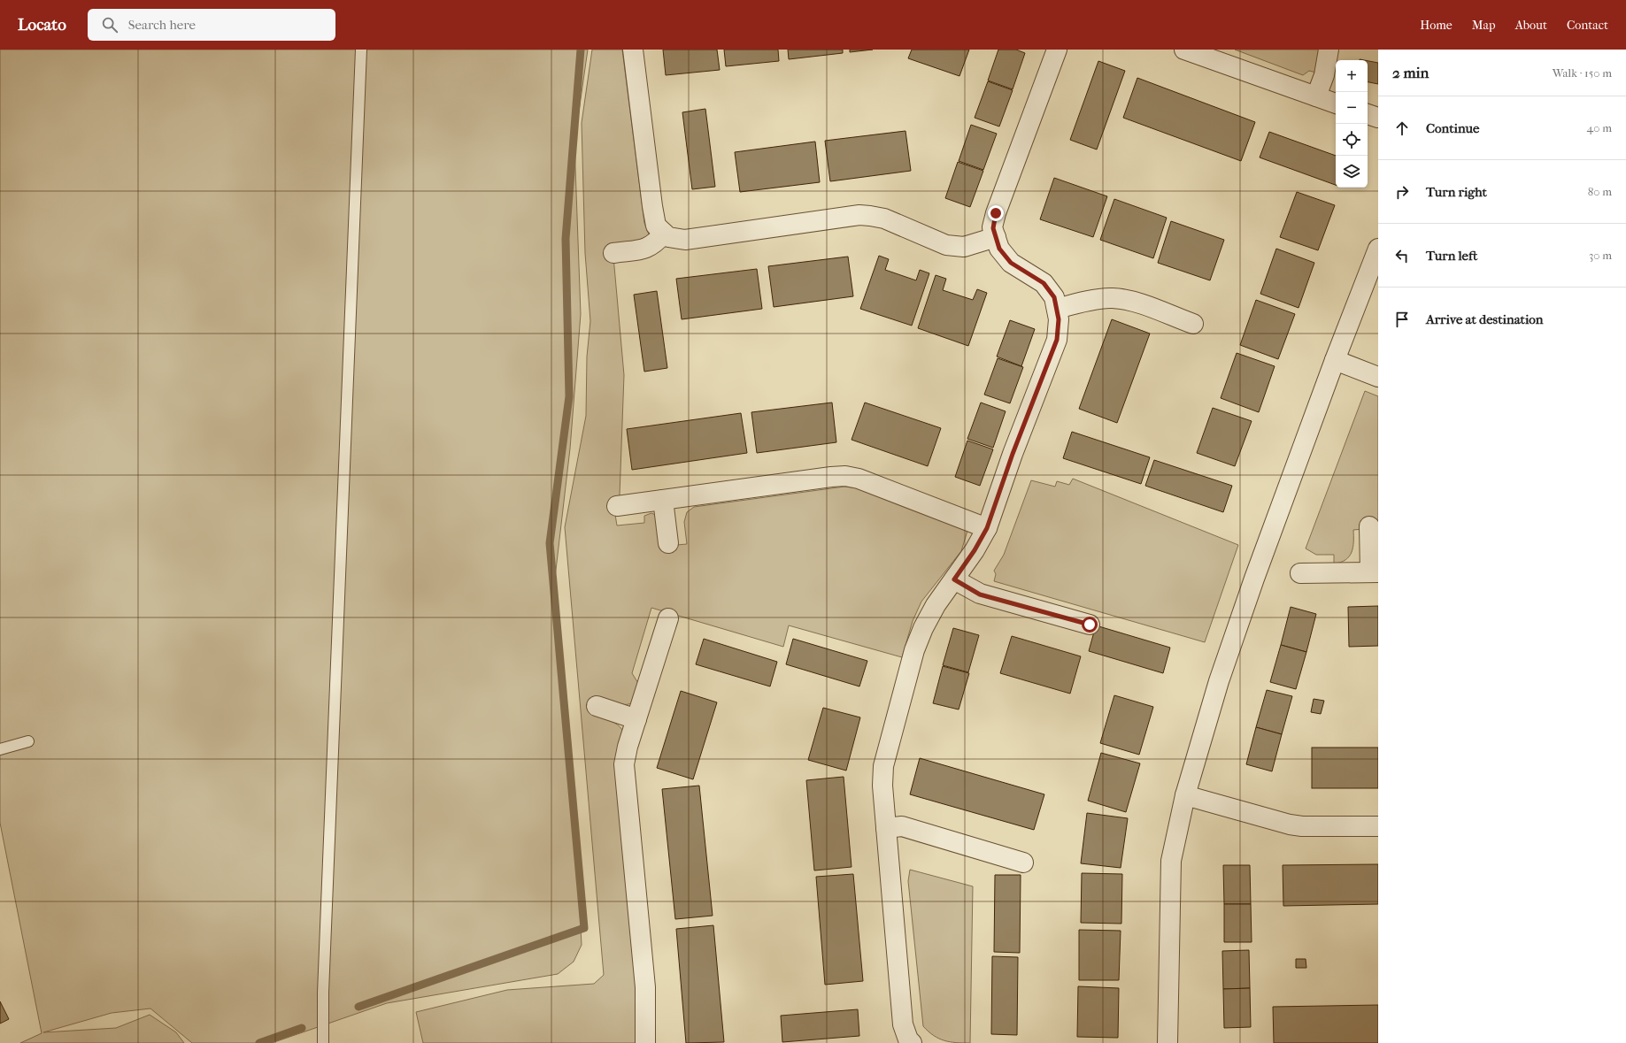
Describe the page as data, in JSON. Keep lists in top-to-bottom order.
{
  "page": {
    "header": "Locato",
    "search": "Search here",
    "nav": [
      "Home",
      "Map",
      "About",
      "Contact"
    ],
    "heading": ["2 min", "Walk · 150 m"],
    "map_buttons": ["+", "−"],
    "list": [
      ["Continue", "40 m"],
      ["Turn right", "80 m"],
      ["Turn left", "30 m"],
      "Arrive at destination"
    ]
  }
}
